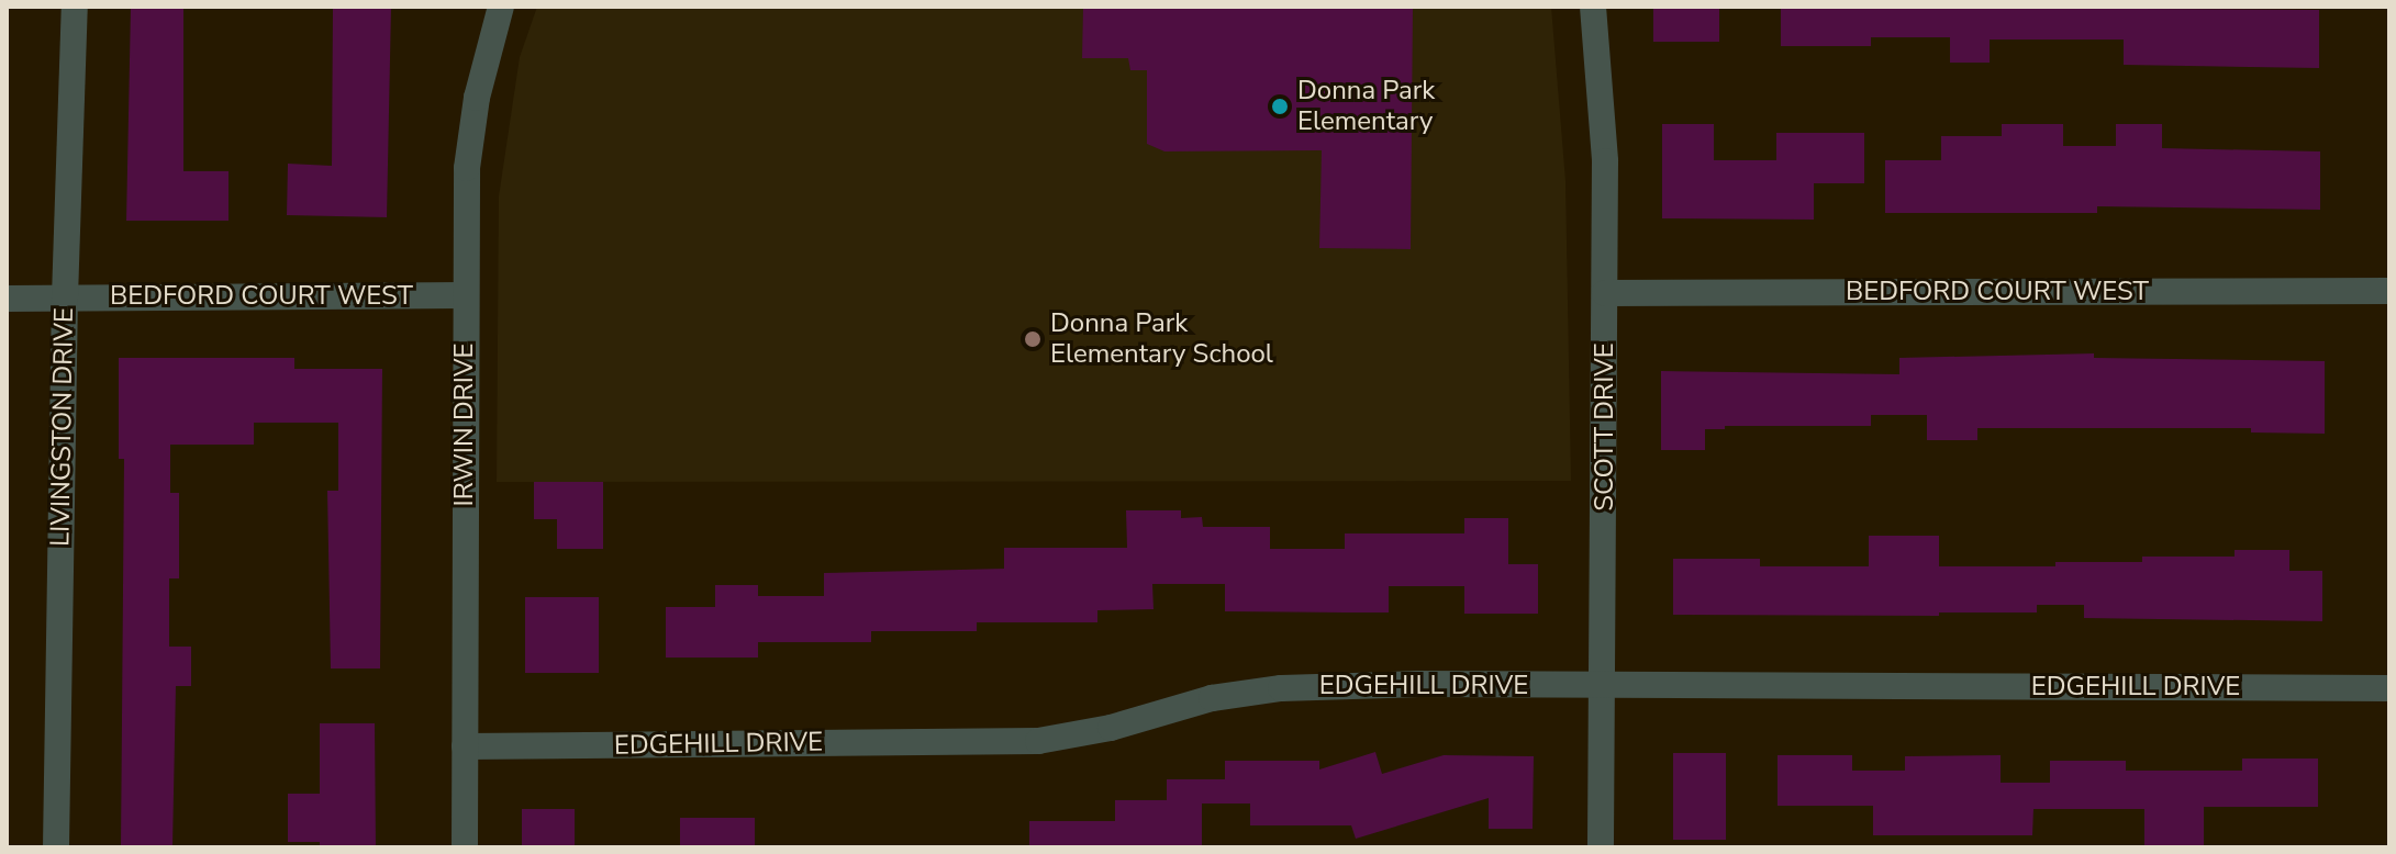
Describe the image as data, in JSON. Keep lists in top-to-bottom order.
{
  "streets": {
    "street": [
      "BEDFORD COURT WEST",
      "IRWIN DRIVE",
      "LIVINGSTON DRIVE",
      "SCOTT DRIVE",
      "EDGEHILL DRIVE"
    ]
  },
  "crossings": [
    ["BEDFORD COURT WEST", "IRWIN DRIVE"],
    ["BEDFORD COURT WEST", "LIVINGSTON DRIVE"],
    ["BEDFORD COURT WEST", "SCOTT DRIVE"],
    ["IRWIN DRIVE", "EDGEHILL DRIVE"],
    ["SCOTT DRIVE", "EDGEHILL DRIVE"]
  ],
  "places": ["Donna Park Elementary", "Donna Park Elementary School"]
}
